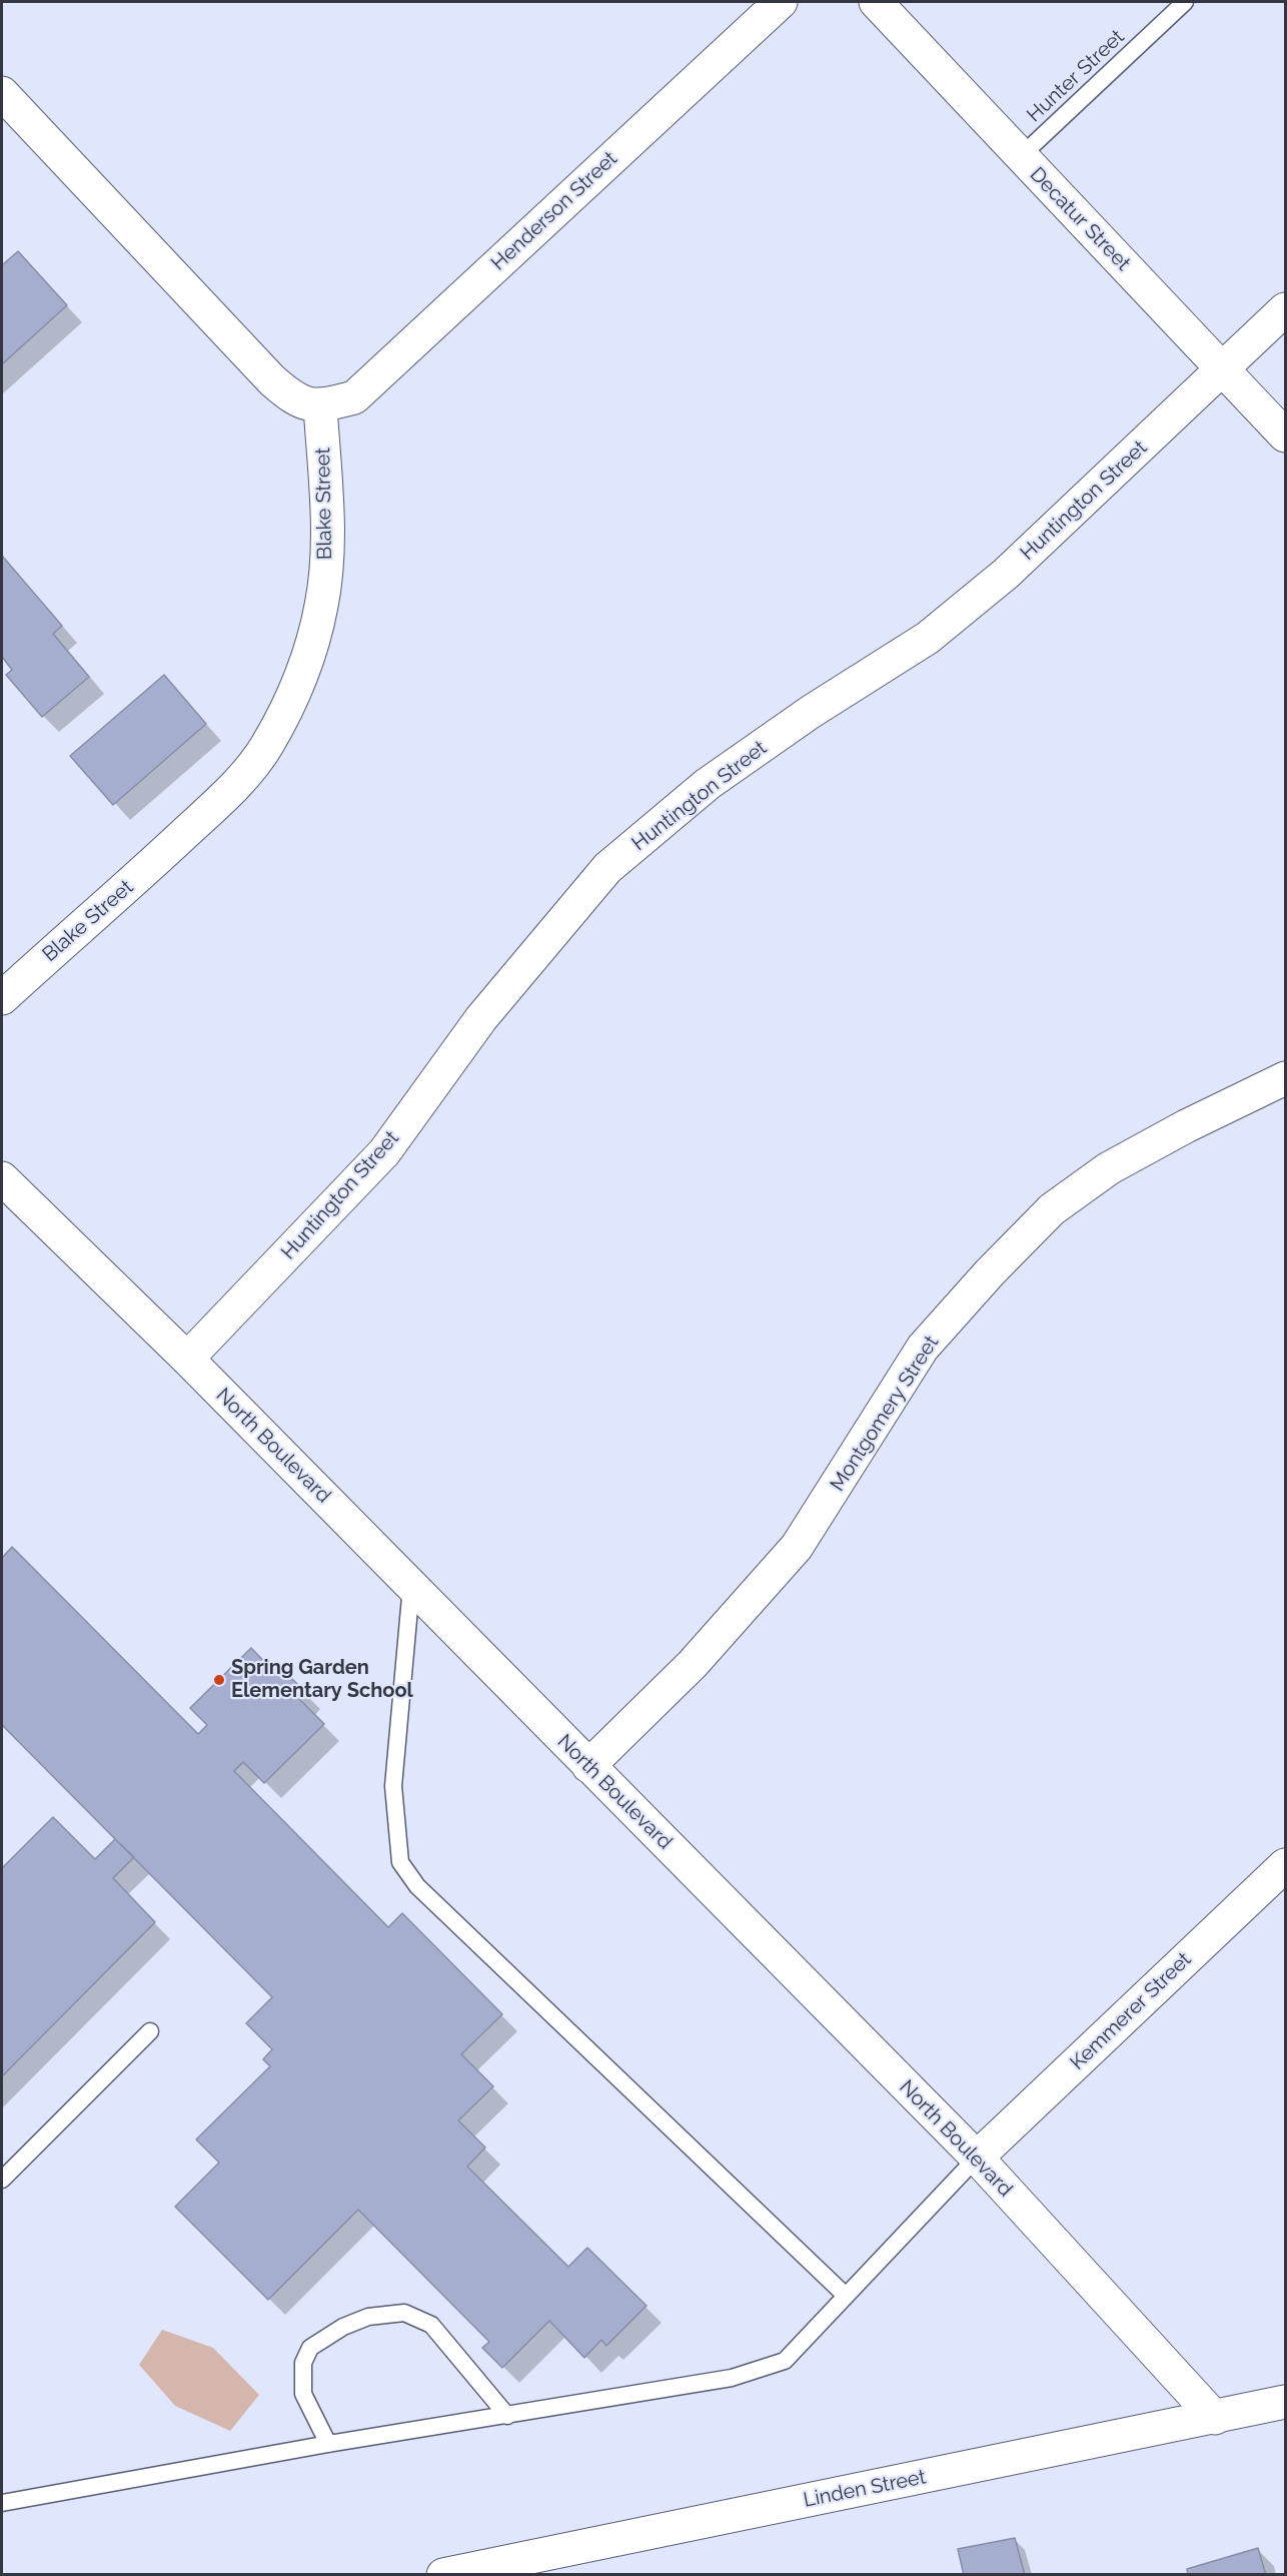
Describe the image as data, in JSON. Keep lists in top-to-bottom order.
{
  "streets": {
    "street": [
      "Henderson Street",
      "Decatur Street",
      "Huntington Street",
      "Blake Street",
      "Montgomery Street",
      "North Boulevard",
      "Kemmerer Street",
      "Linden Street"
    ],
    "lane": ["Hunter Street"]
  },
  "crossings": [
    ["Hunter Street", "Decatur Street"],
    ["Henderson Street", "Blake Street"],
    ["Decatur Street", "Huntington Street"],
    ["Huntington Street", "North Boulevard"],
    ["Montgomery Street", "North Boulevard"],
    ["North Boulevard", "Kemmerer Street"],
    ["North Boulevard", "Linden Street"]
  ],
  "places": ["Spring Garden Elementary School"]
}
